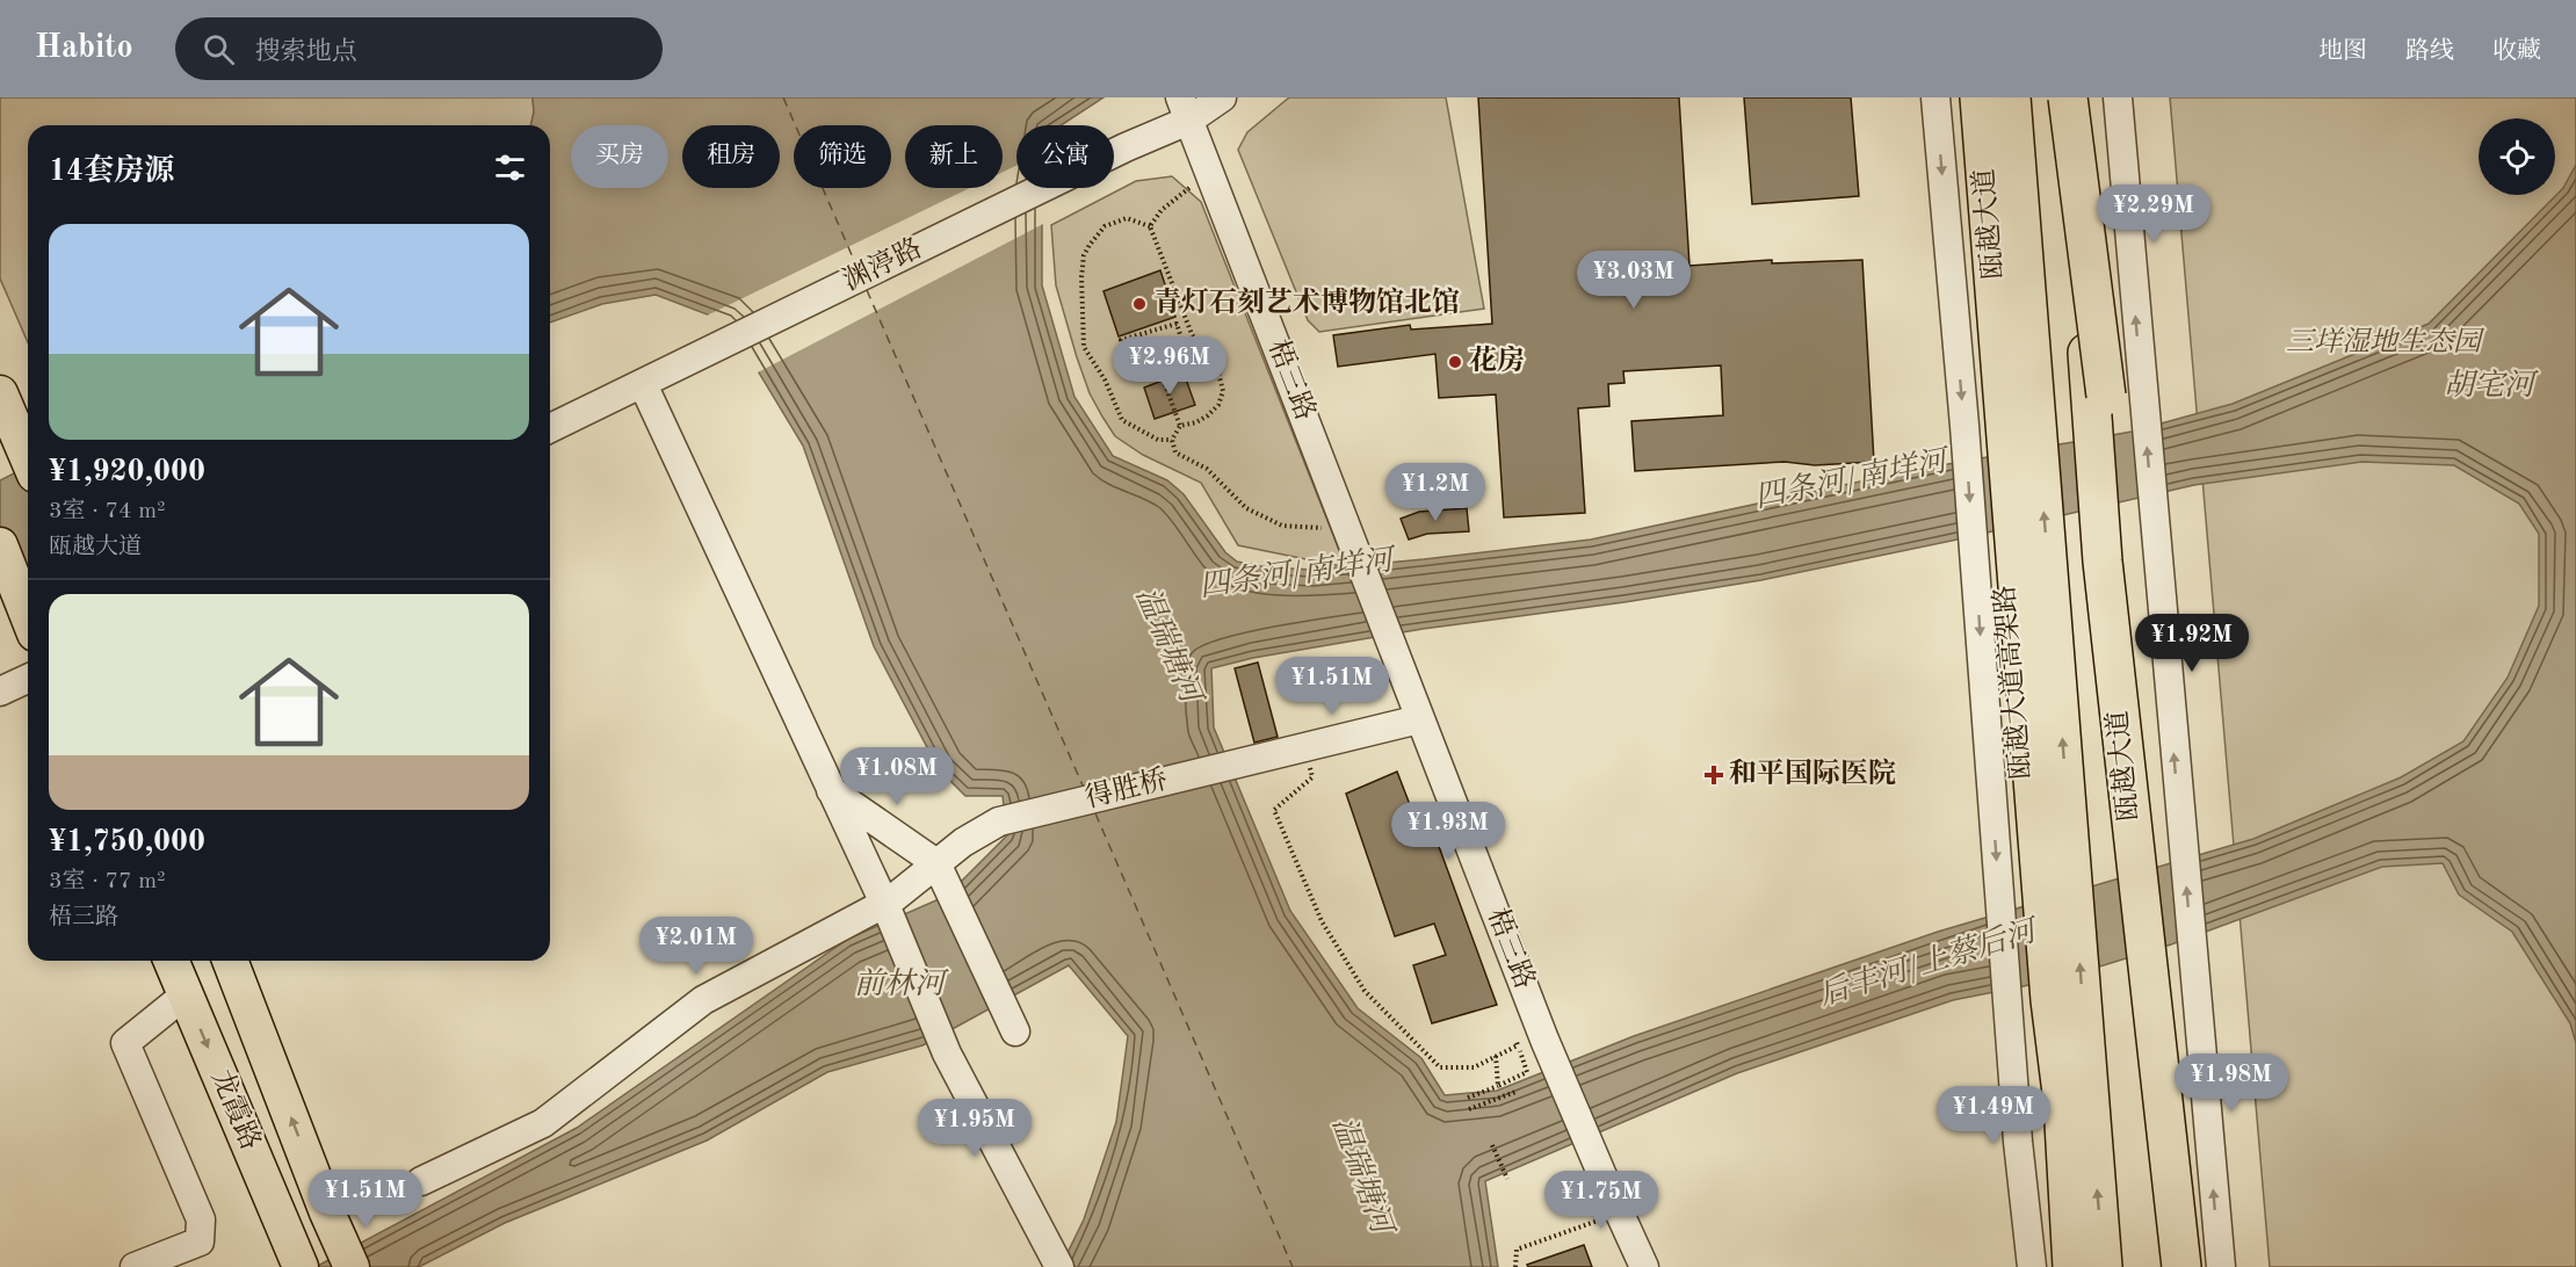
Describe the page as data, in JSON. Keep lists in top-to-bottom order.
{
  "streets": {
    "highway": ["瓯越大道", "瓯越大道高架路"],
    "main road": ["龙霞路"],
    "street": ["渊渟路", "梧三路", "得胜桥"]
  },
  "crossings": [
    ["渊渟路", "梧三路"],
    ["梧三路", "得胜桥"]
  ],
  "water": [
    "胡宅河",
    "四条河/南垟河",
    "温瑞塘河",
    "后丰河/上蔡后河",
    "前林河"
  ],
  "parks": ["三垟湿地生态园"],
  "places": {
    "other": ["青灯石刻艺术博物馆北馆", "花房"],
    "health": ["和平国际医院"]
  },
  "page": {
    "header": "Habito",
    "search": "搜索地点",
    "nav": ["地图", "路线", "收藏"],
    "chip": [
      "买房",
      "租房",
      "筛选",
      "新上",
      "公寓"
    ],
    "heading": "14套房源",
    "price": [
      "¥2.29M",
      "¥3.03M",
      "¥2.96M",
      "¥1.2M",
      "¥1.92M",
      "¥1.51M",
      "¥1.08M",
      "¥1.93M",
      "¥2.01M",
      "¥1.98M",
      "¥1.49M",
      "¥1.95M",
      "¥1.51M",
      "¥1.75M"
    ],
    "list": [
      {
        "name": "¥1,920,000",
        "note": "3室 · 74 m² · 瓯越大道"
      },
      {
        "name": "¥1,750,000",
        "note": "3室 · 77 m² · 梧三路"
      }
    ]
  }
}
